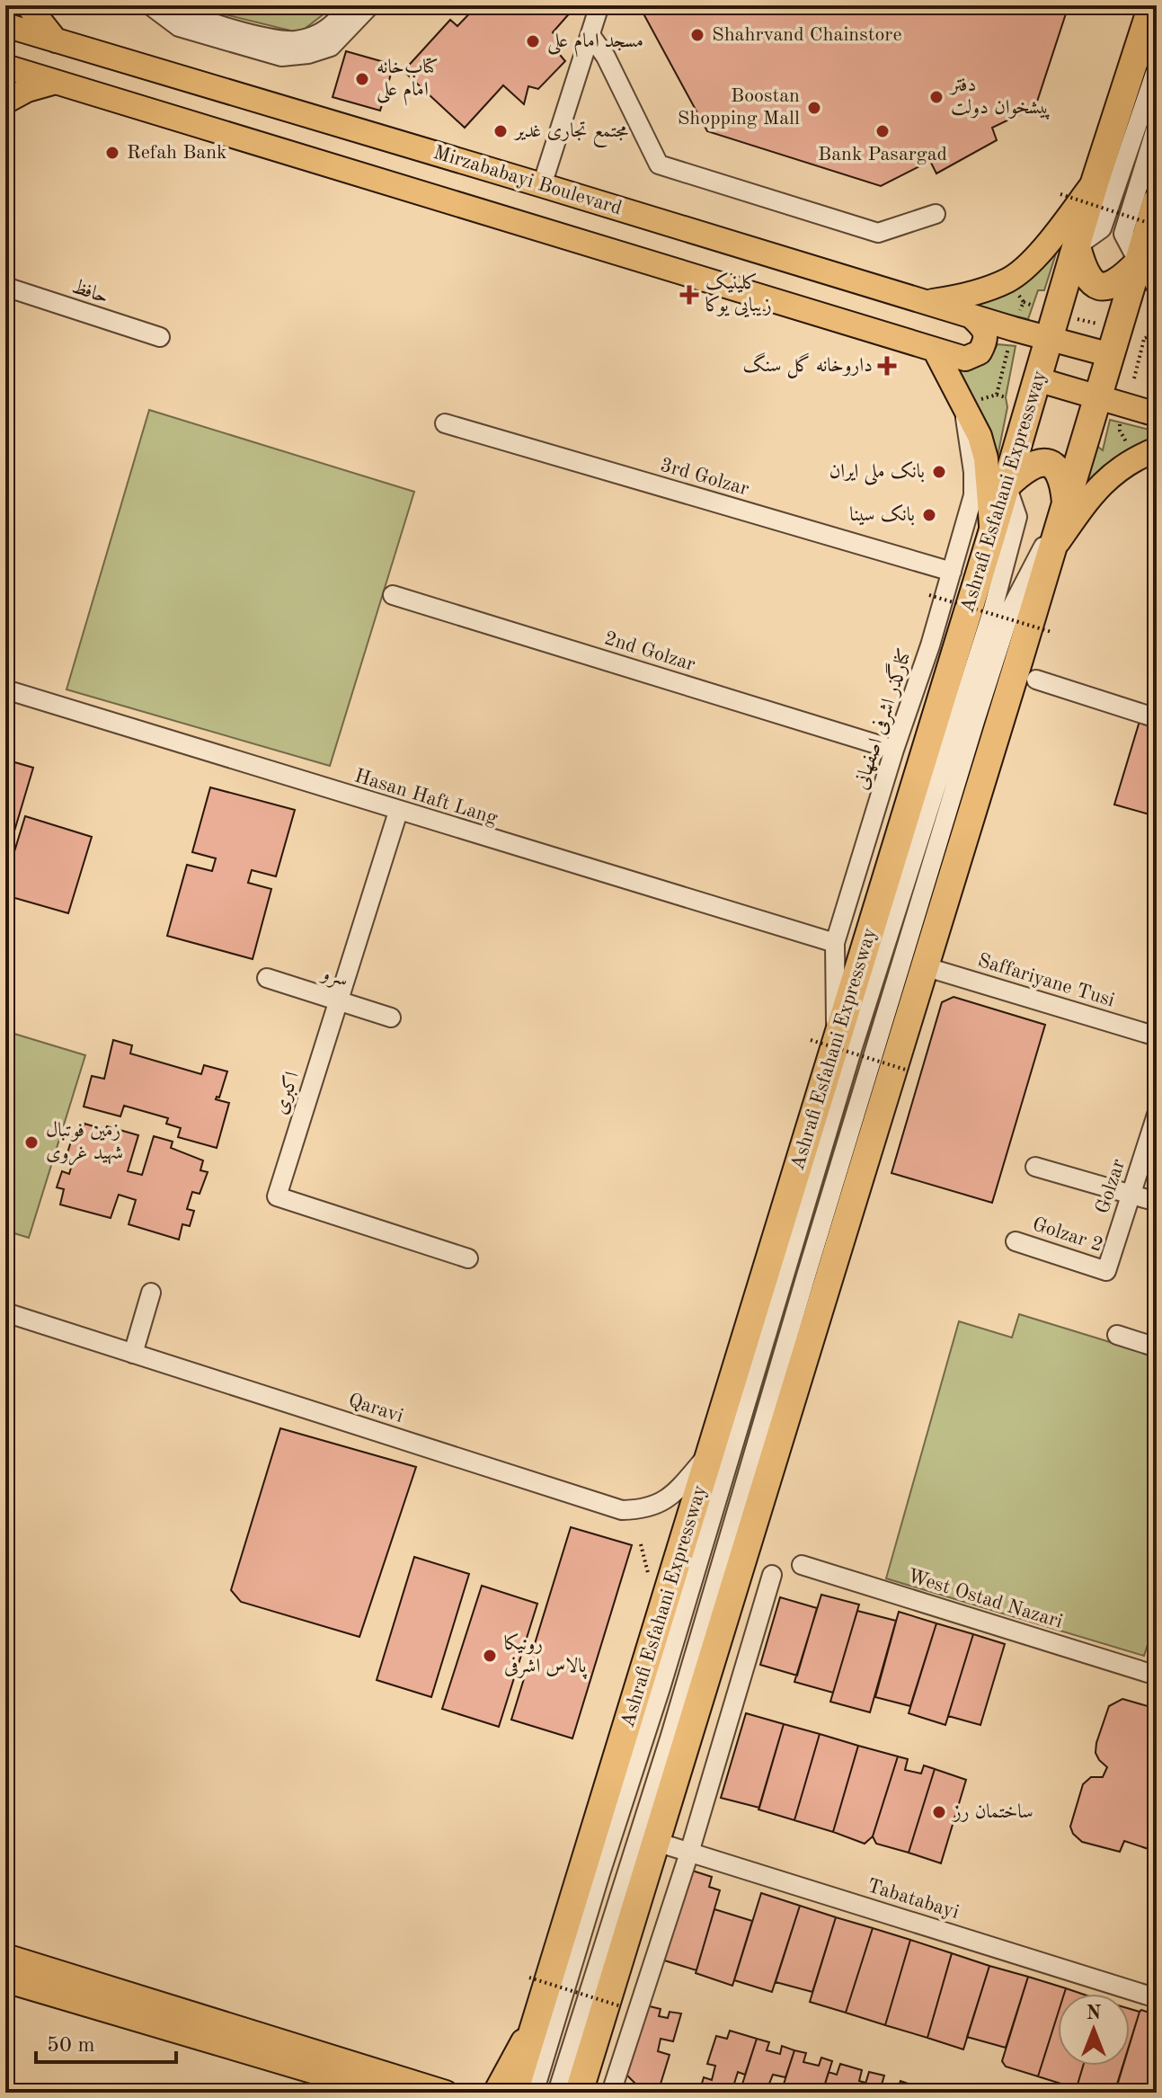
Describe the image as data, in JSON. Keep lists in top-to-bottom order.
{
  "streets": {
    "highway": ["Ashrafi Esfahani Expressway"],
    "main road": ["Mirzababayi Boulevard"],
    "street": [
      "حافظ",
      "3rd Golzar",
      "2nd Golzar",
      "کنارگذر اشرفی اصفهانی",
      "Hasan Haft Lang",
      "سرو",
      "Saffariyane Tusi",
      "اکبری",
      "Golzar",
      "Golzar 2",
      "Qaravi",
      "West Ostad Nazari",
      "Tabatabayi"
    ]
  },
  "crossings": [
    ["Mirzababayi Boulevard", "Ashrafi Esfahani Expressway"],
    ["3rd Golzar", "کنارگذر اشرفی اصفهانی"],
    ["Ashrafi Esfahani Expressway", "کنارگذر اشرفی اصفهانی"],
    ["Ashrafi Esfahani Expressway", "Qaravi"],
    ["2nd Golzar", "کنارگذر اشرفی اصفهانی"],
    ["کنارگذر اشرفی اصفهانی", "Hasan Haft Lang"],
    ["Hasan Haft Lang", "اکبری"],
    ["سرو", "اکبری"],
    ["Golzar", "Golzar 2"]
  ],
  "places": {
    "other": [
      "Shahrvand Chainstore",
      "مسجد امام علی",
      "کتاب‌خانه امام علی",
      "دفتر پیشخوان دولت",
      "Boostan Shopping Mall",
      "مجتمع تجاری غدیر",
      "Bank Pasargad",
      "Refah Bank",
      "بانک ملی ایران",
      "بانک سینا",
      "زمین فوتبال شهید غروی",
      "رونیکا پالاس اشرفی",
      "ساختمان رز"
    ],
    "health": ["کلینیک زیبایی یوکا", "داروخانه گل سنگ"]
  },
  "scale_bar": "50 m",
  "north": "top"
}
